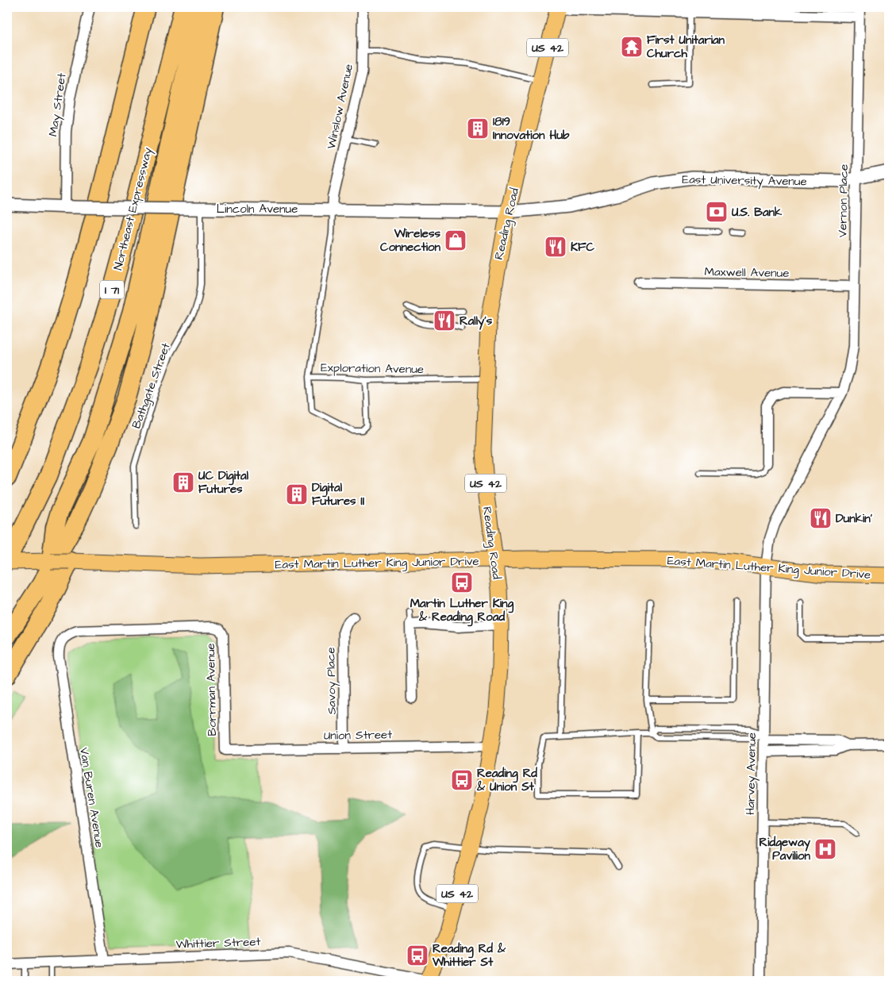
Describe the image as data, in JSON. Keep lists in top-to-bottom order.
{
  "streets": {
    "highway": ["Northeast Expressway", "I 71"],
    "main road": ["US 42", "Reading Road", "East Martin Luther King Junior Drive"],
    "street": [
      "May Street",
      "Winslow Avenue",
      "East University Avenue",
      "Vernon Place",
      "Lincoln Avenue",
      "Maxwell Avenue",
      "Savoy Place",
      "Borrman Avenue",
      "Union Street",
      "Harvey Avenue",
      "Van Buren Avenue",
      "Whittier Street"
    ],
    "lane": ["Exploration Avenue", "Bathgate Street"]
  },
  "crossings": [
    ["May Street", "Lincoln Avenue"],
    ["Winslow Avenue", "Lincoln Avenue"],
    ["Winslow Avenue", "Exploration Avenue"],
    ["East University Avenue", "Vernon Place"],
    ["East University Avenue", "Lincoln Avenue"],
    ["East University Avenue", "Reading Road"],
    ["Vernon Place", "Maxwell Avenue"],
    ["Vernon Place", "East Martin Luther King Junior Drive"],
    ["Vernon Place", "Harvey Avenue"],
    ["Northeast Expressway", "East Martin Luther King Junior Drive"],
    ["Lincoln Avenue", "Reading Road"],
    ["Lincoln Avenue", "Exploration Avenue"],
    ["Lincoln Avenue", "Bathgate Street"],
    ["Reading Road", "Exploration Avenue"],
    ["Reading Road", "East Martin Luther King Junior Drive"],
    ["Reading Road", "Union Street"],
    ["Reading Road", "Whittier Street"],
    ["East Martin Luther King Junior Drive", "Harvey Avenue"],
    ["Savoy Place", "Union Street"],
    ["Borrman Avenue", "Union Street"],
    ["Borrman Avenue", "Van Buren Avenue"],
    ["Van Buren Avenue", "Whittier Street"]
  ],
  "places": {
    "temple": ["First Unitarian Church"],
    "building": ["1819 Innovation Hub", "UC Digital Futures", "Digital Futures II"],
    "bank": ["U.S. Bank"],
    "shop": ["Wireless Connection"],
    "restaurant": ["KFC", "Rally's", "Dunkin'"],
    "bus stop": ["Martin Luther King & Reading Road", "Reading Rd & Union St", "Reading Rd & Whittier St"],
    "hospital": ["Ridgeway Pavilion"]
  }
}
